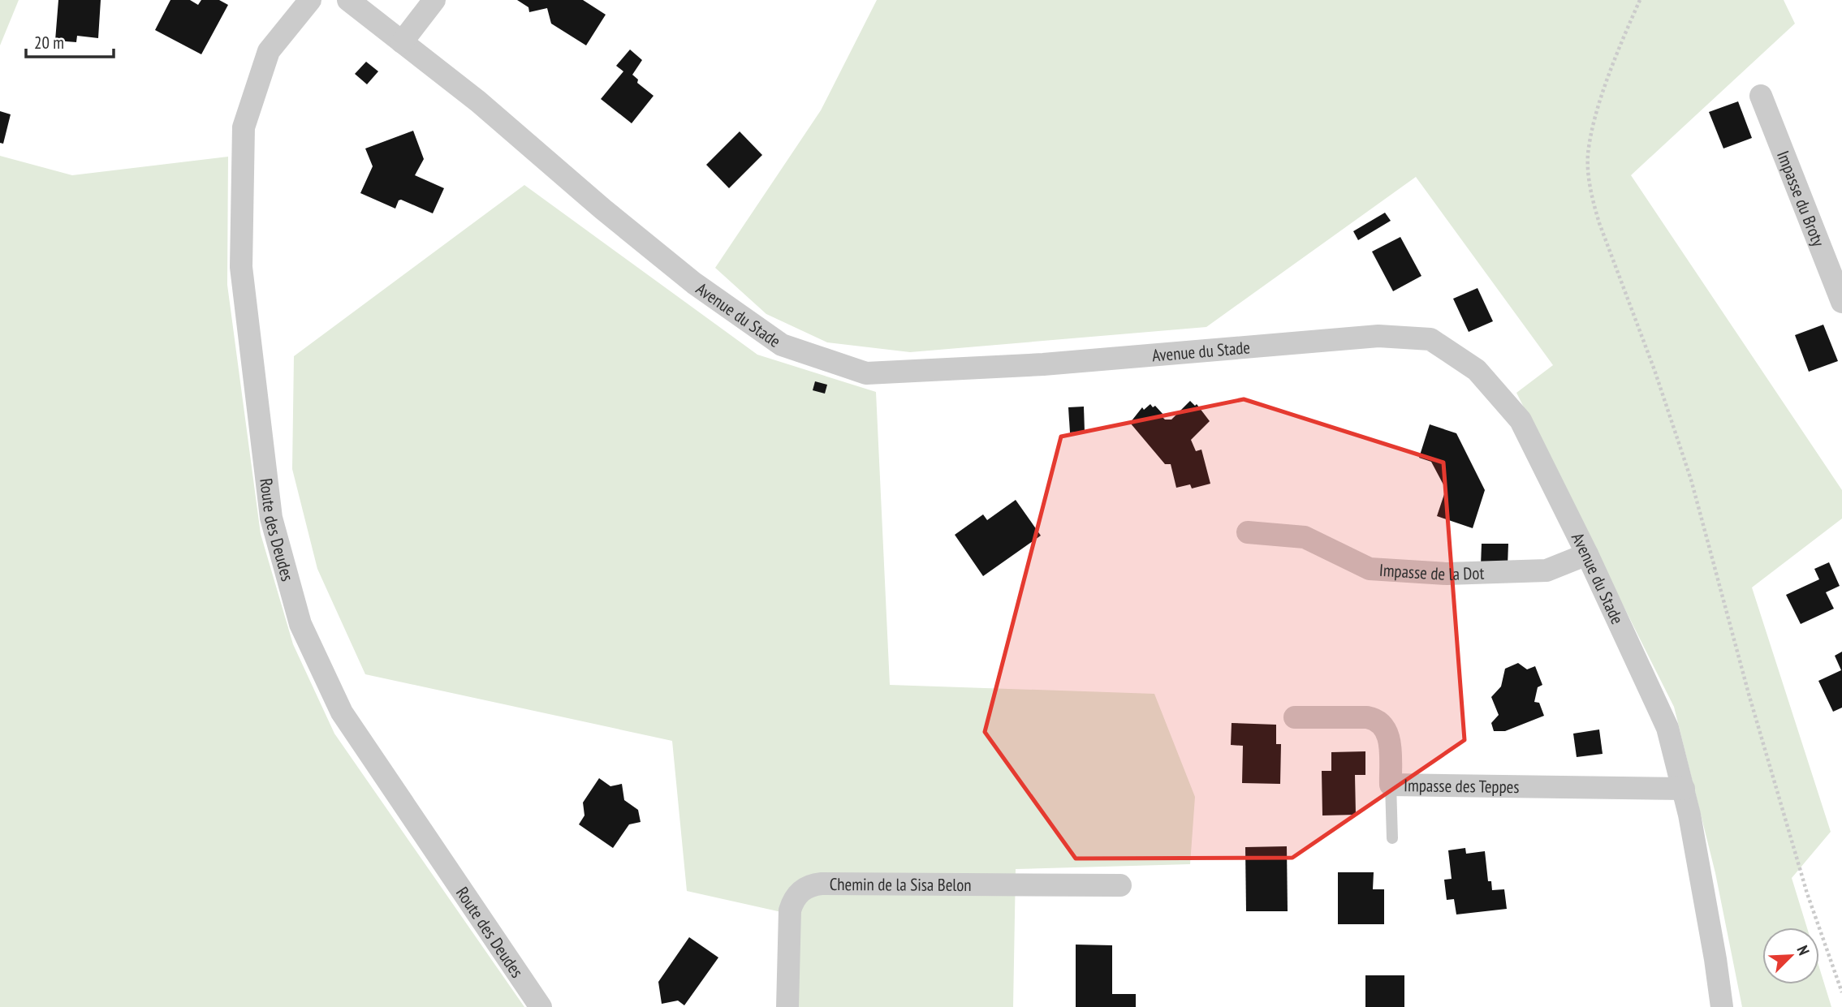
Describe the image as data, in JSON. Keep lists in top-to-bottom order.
{
  "streets": {
    "street": [
      "Impasse du Broty",
      "Avenue du Stade",
      "Route des Deudes",
      "Impasse de la Dot",
      "Impasse des Teppes",
      "Chemin de la Sisa Belon"
    ]
  },
  "crossings": [
    ["Avenue du Stade", "Impasse de la Dot"],
    ["Avenue du Stade", "Impasse des Teppes"]
  ],
  "scale_bar": "20 m",
  "north": "top right"
}
